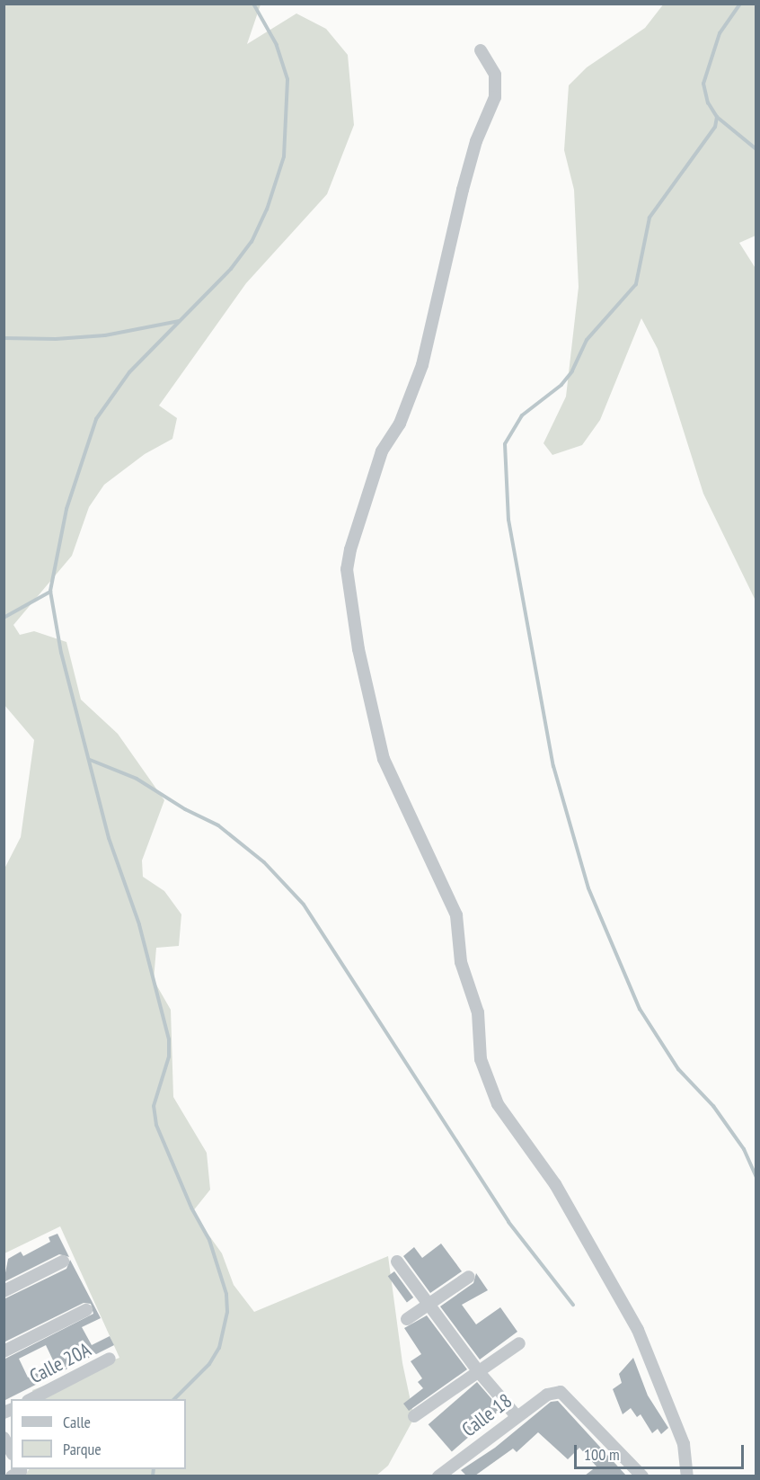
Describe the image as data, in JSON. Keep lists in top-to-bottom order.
{
  "streets": {
    "street": ["Calle 20A", "Calle 18"]
  },
  "legend": ["Calle", "Parque"],
  "scale_bar": "100 m"
}
